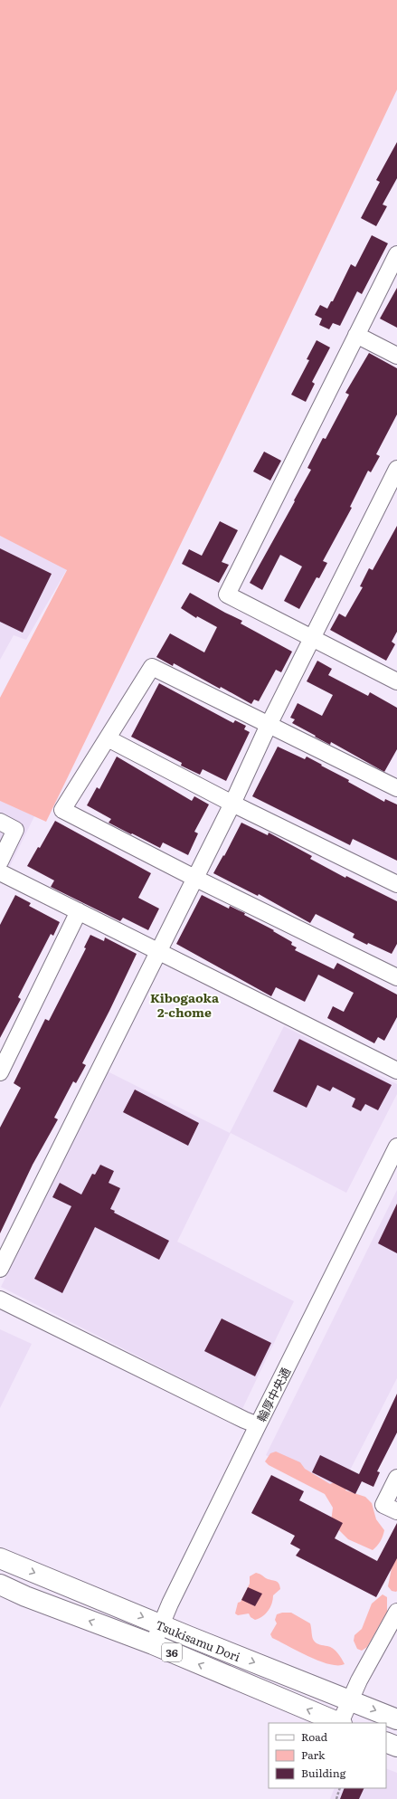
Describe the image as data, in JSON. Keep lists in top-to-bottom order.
{
  "streets": {
    "highway": ["Tsukisamu Dori", "36"],
    "street": ["輪厚中央通"]
  },
  "crossings": [
    ["輪厚中央通", "Tsukisamu Dori"]
  ],
  "districts": ["Kibogaoka 2-chome"],
  "legend": ["Road", "Park", "Building"]
}
